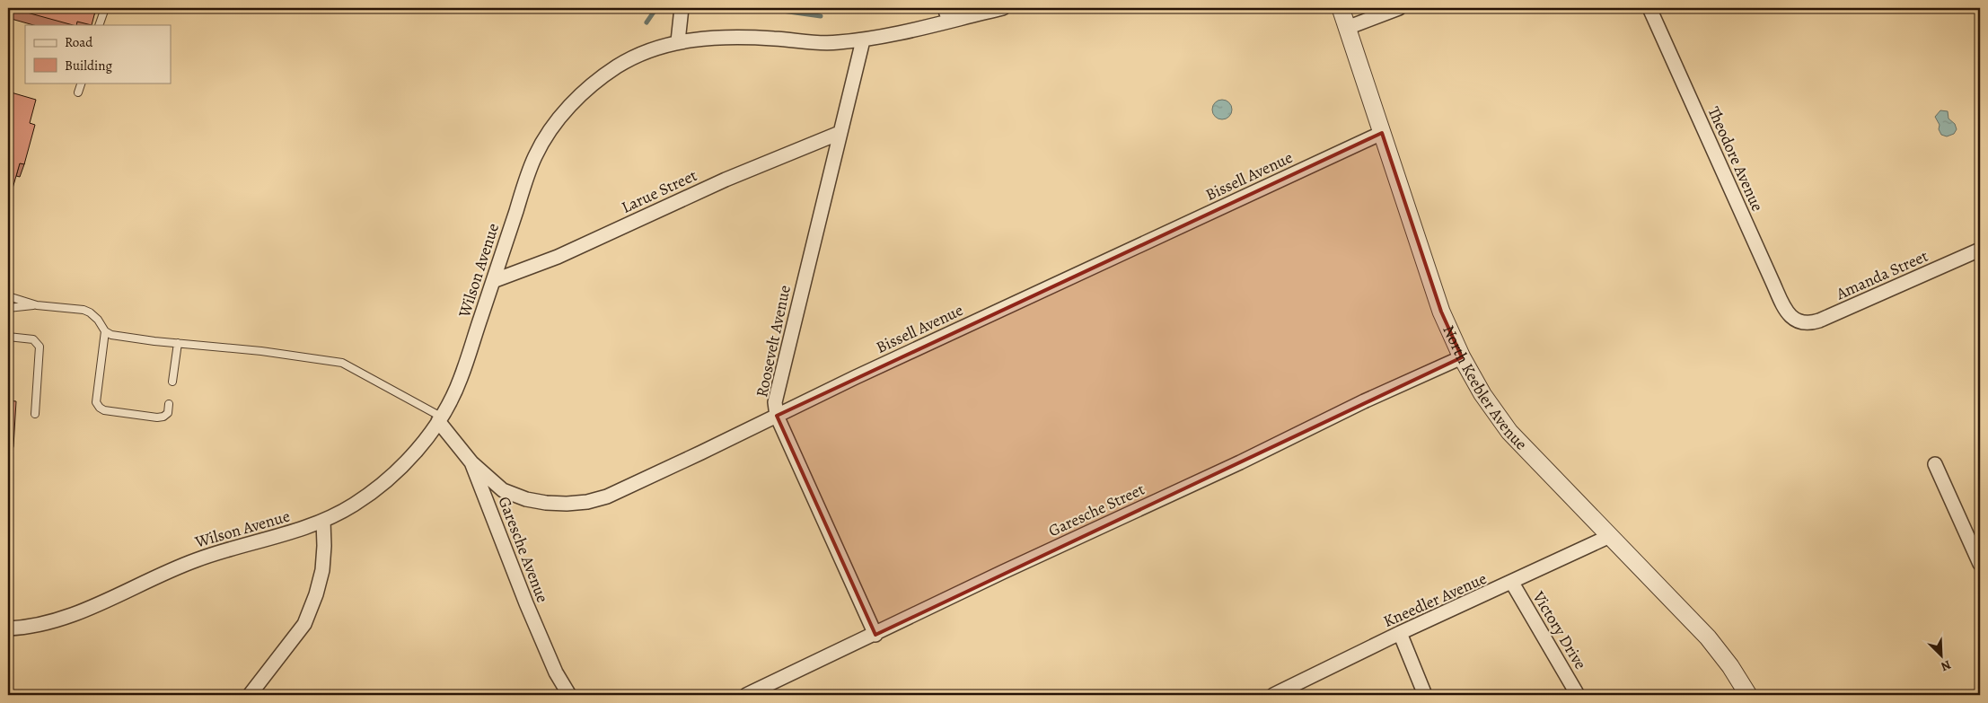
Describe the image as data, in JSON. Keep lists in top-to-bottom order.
{
  "streets": {
    "street": [
      "Theodore Avenue",
      "Bissell Avenue",
      "Larue Street",
      "Wilson Avenue",
      "Amanda Street",
      "Roosevelt Avenue",
      "North Keebler Avenue",
      "Garesche Street",
      "Garesche Avenue",
      "Kneedler Avenue",
      "Victory Drive"
    ]
  },
  "crossings": [
    ["Theodore Avenue", "Amanda Street"],
    ["Bissell Avenue", "Roosevelt Avenue"],
    ["Bissell Avenue", "North Keebler Avenue"],
    ["Bissell Avenue", "Garesche Avenue"],
    ["Larue Street", "Wilson Avenue"],
    ["Larue Street", "Roosevelt Avenue"],
    ["Wilson Avenue", "Roosevelt Avenue"],
    ["Wilson Avenue", "Garesche Avenue"],
    ["Roosevelt Avenue", "Garesche Street"],
    ["North Keebler Avenue", "Garesche Street"],
    ["North Keebler Avenue", "Kneedler Avenue"],
    ["Kneedler Avenue", "Victory Drive"]
  ],
  "legend": ["Road", "Building"],
  "north": "bottom right"
}
